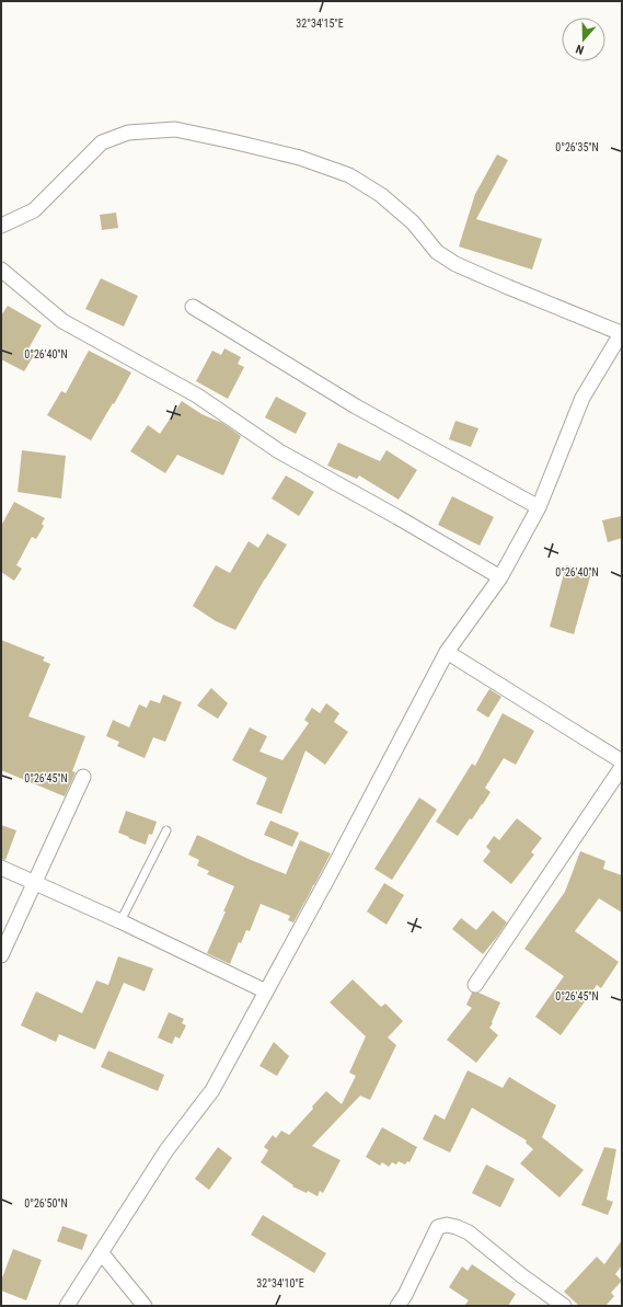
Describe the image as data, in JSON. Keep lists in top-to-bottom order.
{
  "north": "bottom",
  "coordinates": [
    "32°34'15\"E",
    "0°26'35\"N",
    "0°26'40\"N",
    "0°26'45\"N",
    "0°26'50\"N",
    "32°34'10\"E"
  ]
}
